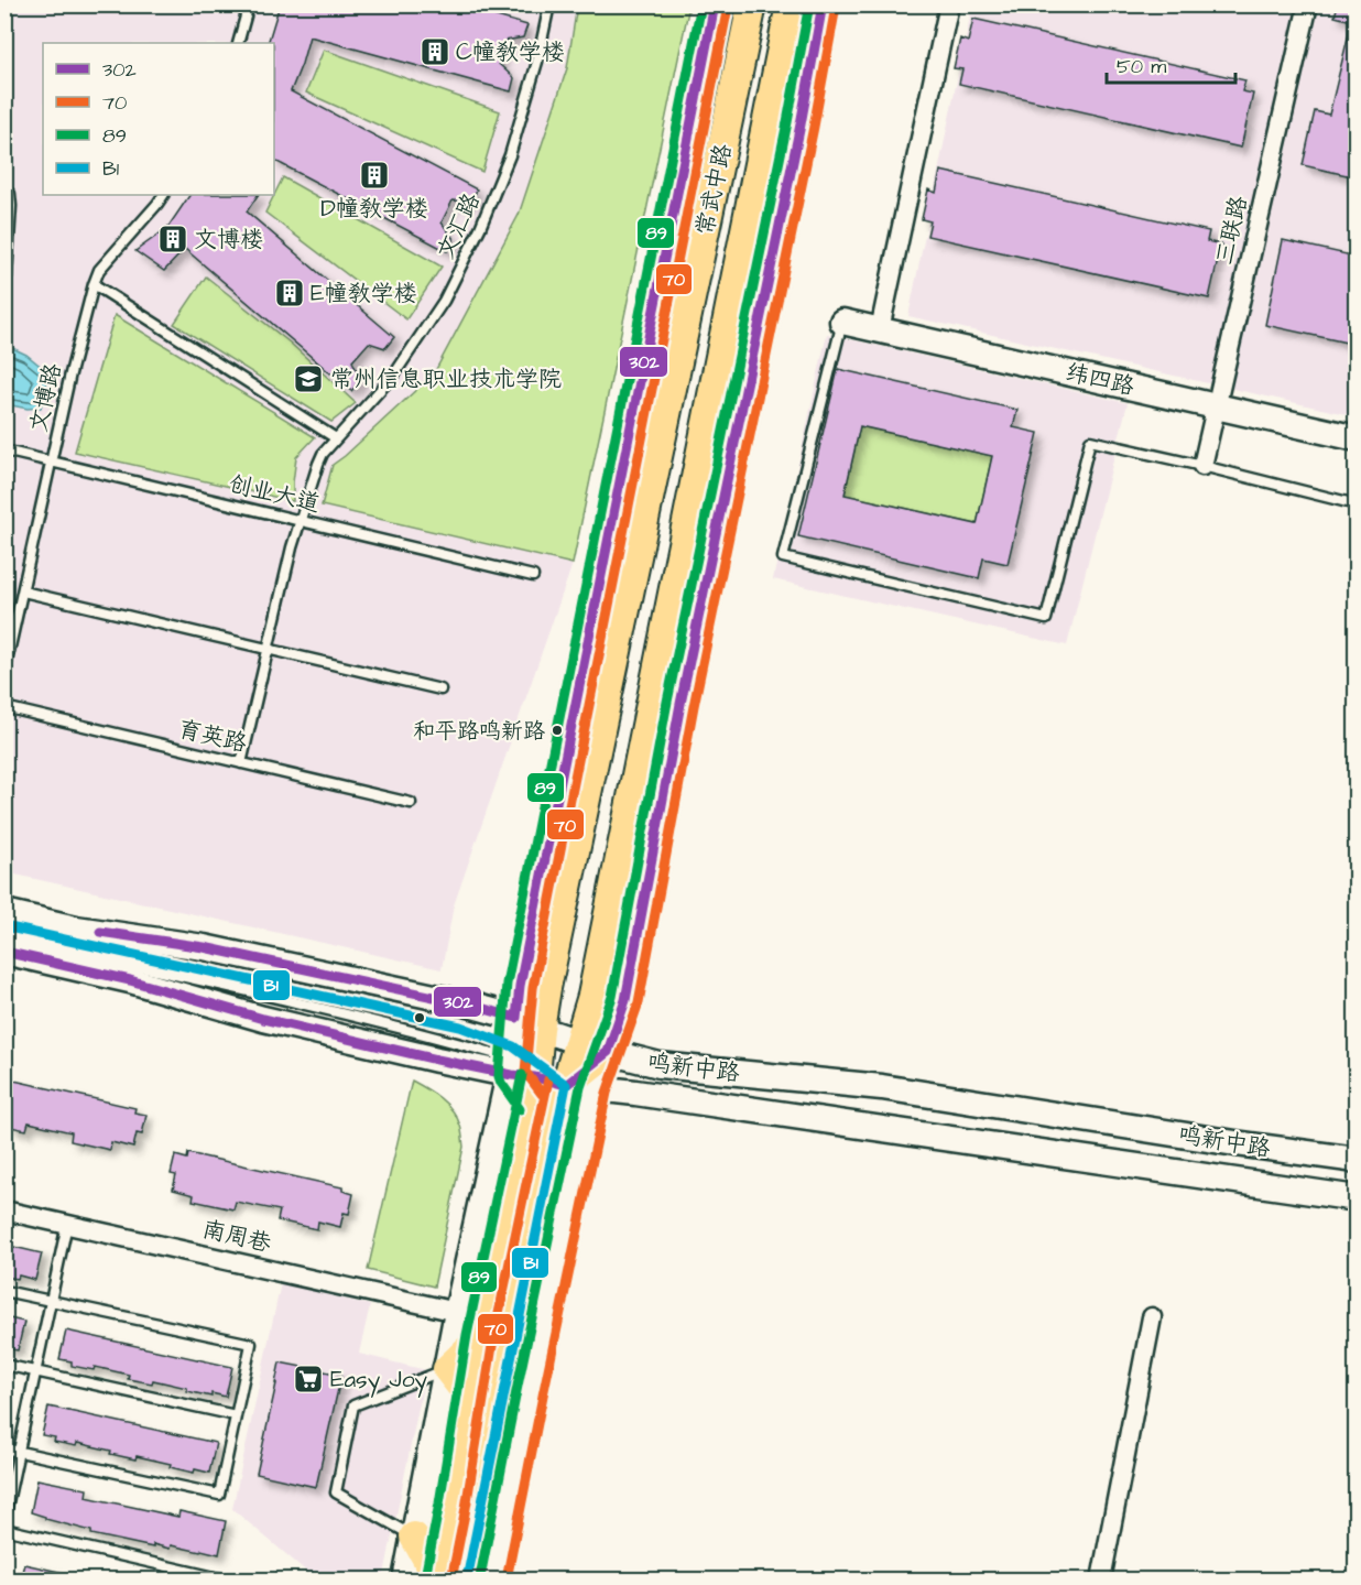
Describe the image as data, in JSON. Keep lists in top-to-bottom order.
{
  "streets": {
    "main road": ["常武中路"],
    "street": [
      "三联路",
      "纬四路",
      "鸣新中路",
      "南周巷"
    ],
    "lane": [
      "文汇路",
      "文博路",
      "创业大道",
      "育英路"
    ]
  },
  "crossings": [
    ["常武中路", "鸣新中路"],
    ["文汇路", "创业大道"],
    ["文汇路", "育英路"],
    ["三联路", "纬四路"],
    ["文博路", "创业大道"]
  ],
  "places": {
    "building": [
      "C幢教学楼",
      "D幢教学楼",
      "文博楼",
      "E幢教学楼"
    ],
    "school or university": ["常州信息职业技术学院"],
    "other": ["和平路鸣新路"],
    "supermarket": ["Easy Joy"]
  },
  "lines": [
    "transit line 302",
    "transit line 89",
    "transit line 70",
    "transit line B1"
  ],
  "legend": [
    "302",
    "70",
    "89",
    "B1"
  ],
  "scale_bar": "50 m"
}
